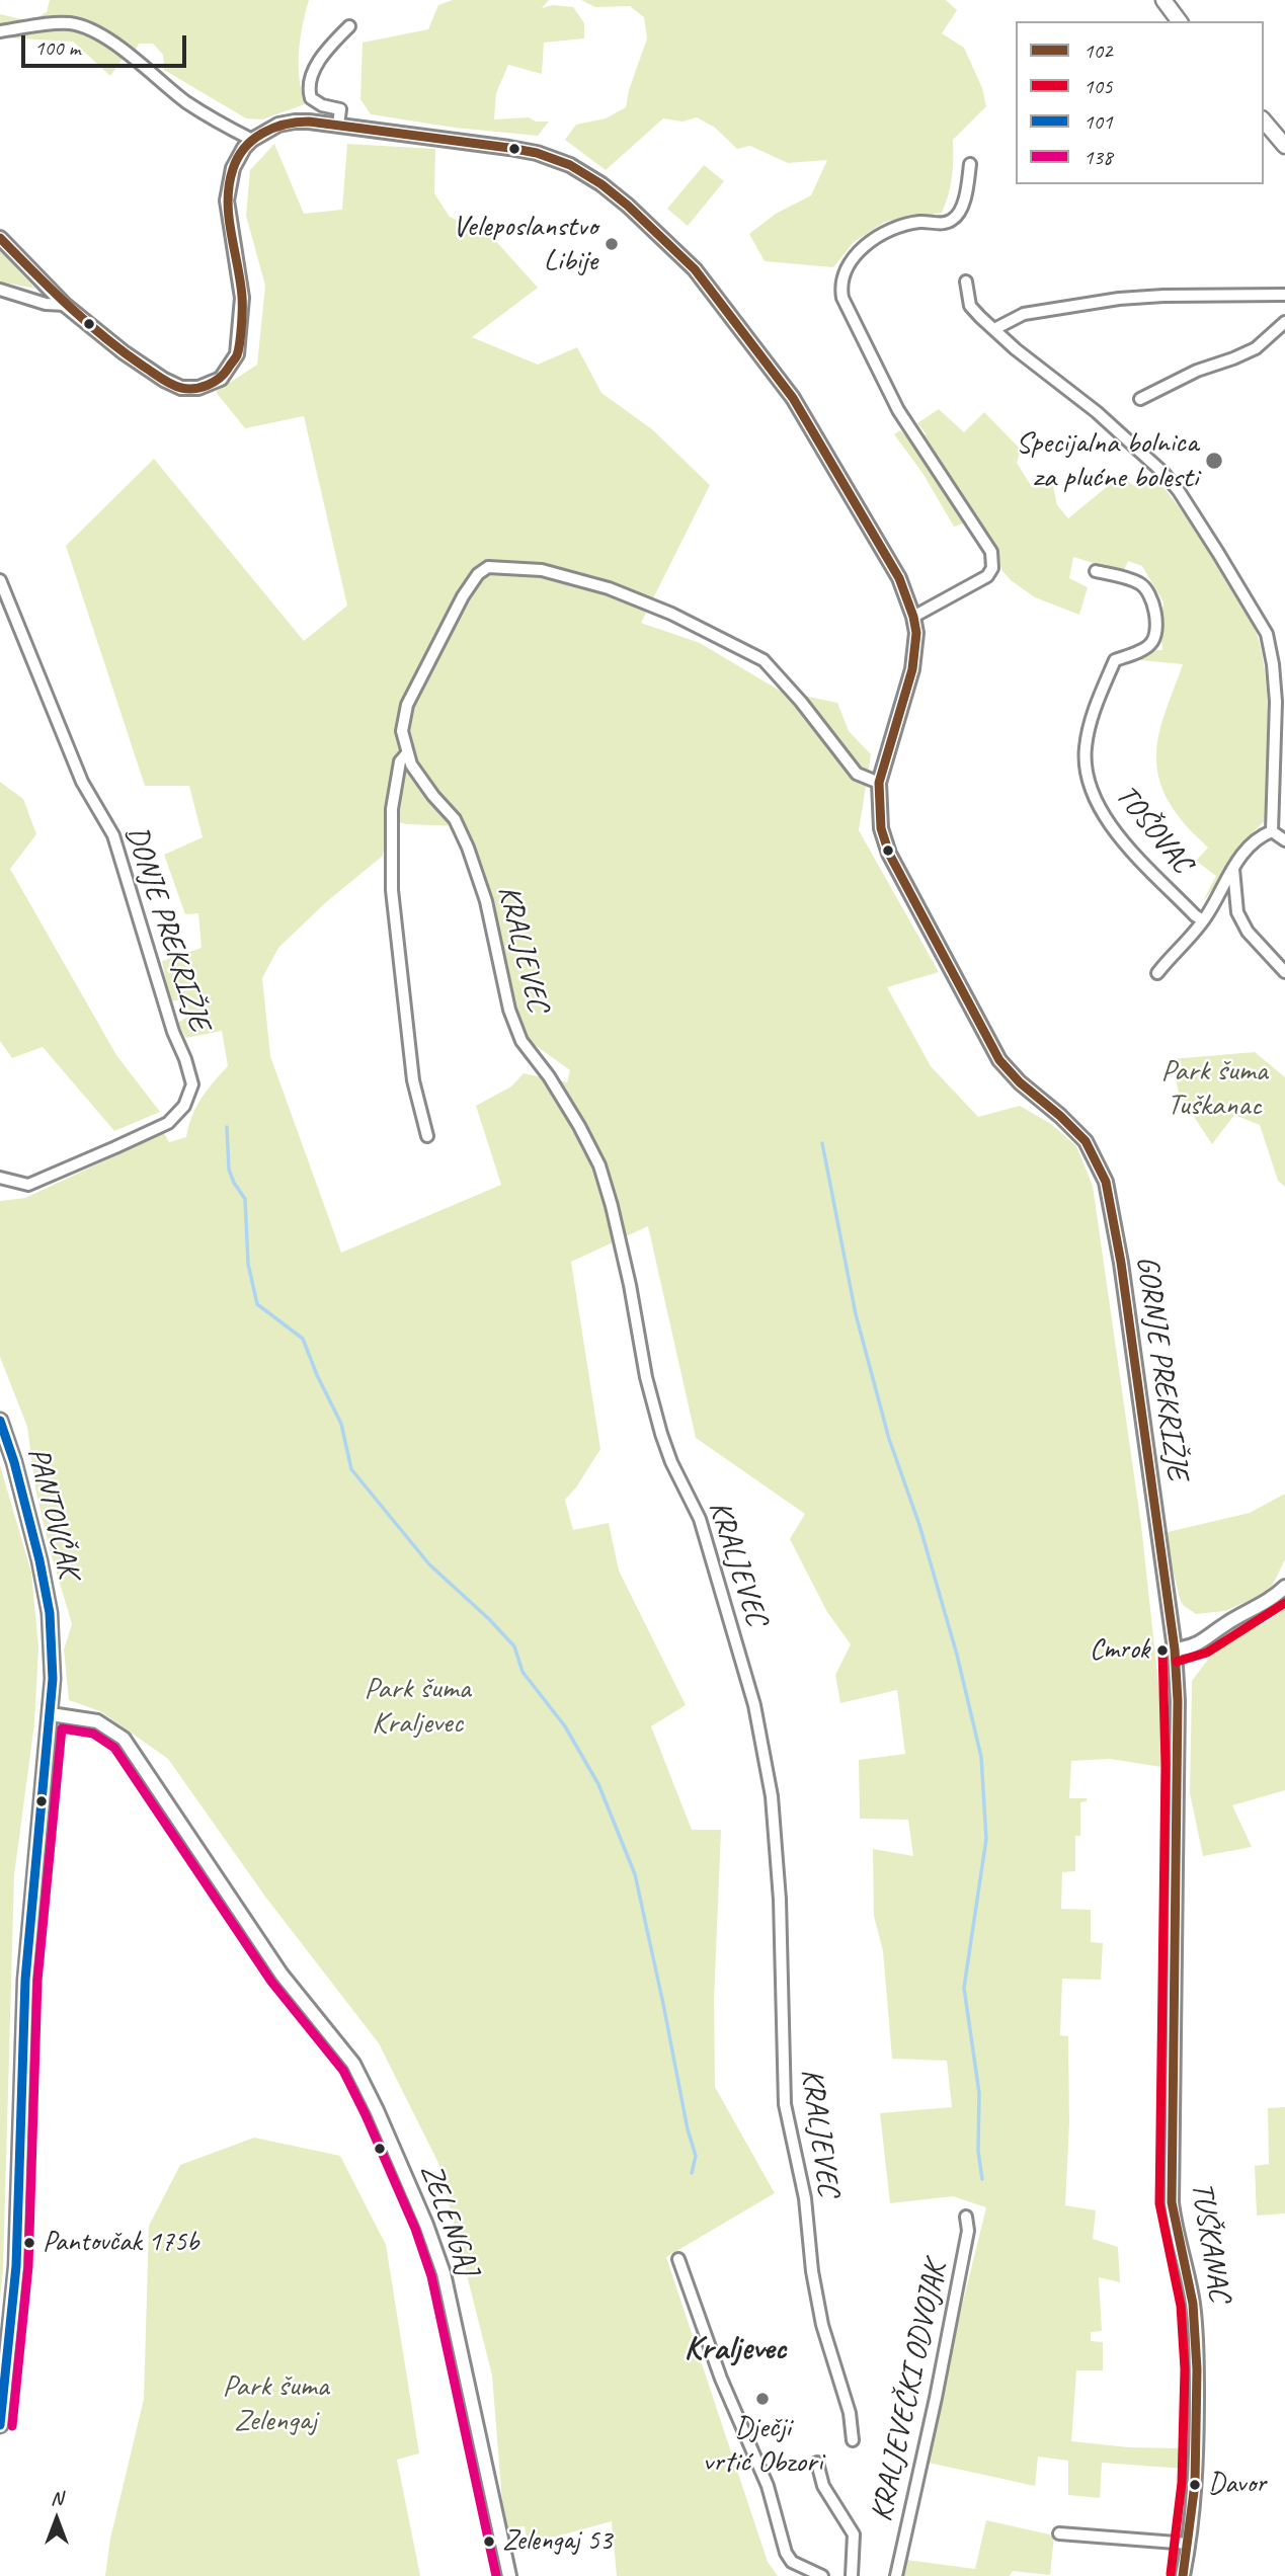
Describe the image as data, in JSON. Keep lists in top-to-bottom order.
{
  "streets": {
    "main road": ["PANTOVČAK"],
    "street": [
      "TOŠOVAC",
      "DONJE PREKRIŽJE",
      "KRALJEVEC",
      "GORNJE PREKRIŽJE",
      "ZELENGAJ",
      "TUŠKANAC",
      "KRALJEVEČKI ODVOJAK"
    ]
  },
  "crossings": [
    ["KRALJEVEC", "GORNJE PREKRIŽJE"],
    ["GORNJE PREKRIŽJE", "TUŠKANAC"],
    ["PANTOVČAK", "ZELENGAJ"]
  ],
  "districts": ["Kraljevec"],
  "parks": ["Park šuma Tuškanac", "Park šuma Kraljevec", "Park šuma Zelengaj"],
  "places": [
    "Veleposlanstvo Libije",
    "Specijalna bolnica za plućne bolesti",
    "Cmrok",
    "Pantovčak 175b",
    "Dječji vrtić Obzori",
    "Davor",
    "Zelengaj 53"
  ],
  "lines": [
    "transit line 102",
    "transit line 101",
    "transit line 105",
    "transit line 138"
  ],
  "legend": [
    "102",
    "105",
    "101",
    "138"
  ],
  "scale_bar": "100 m",
  "north": "top"
}
